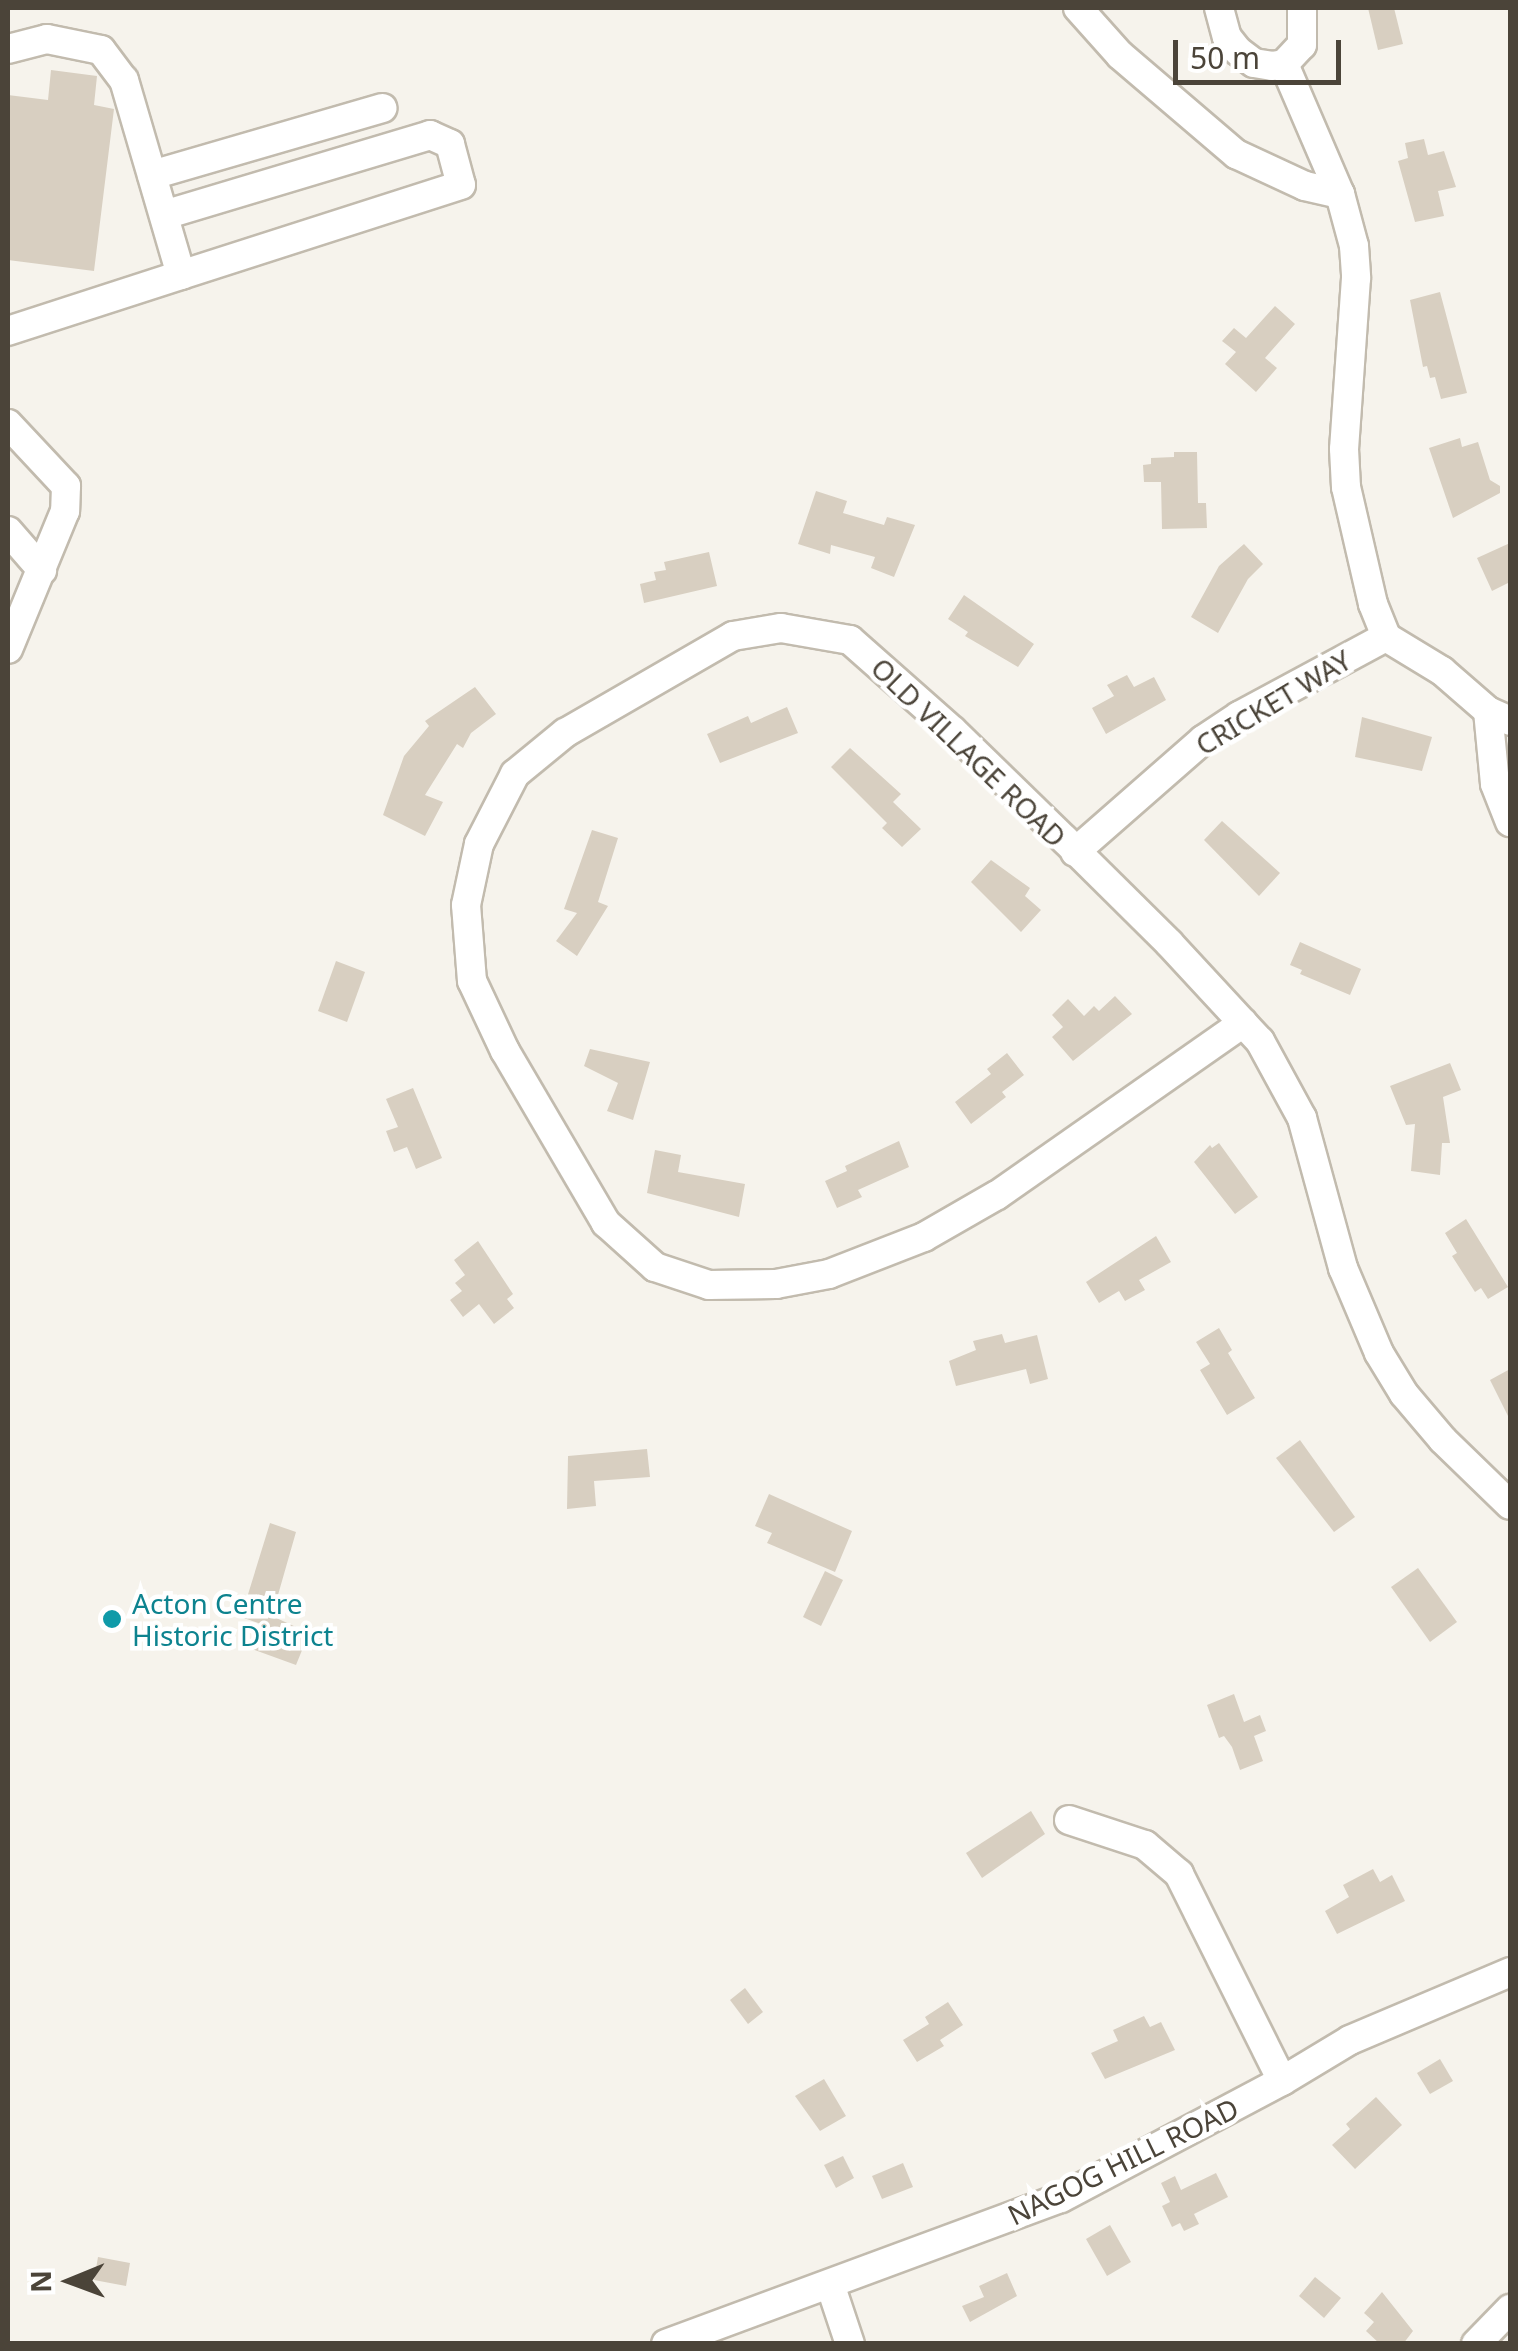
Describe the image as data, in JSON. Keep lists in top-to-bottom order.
{
  "streets": {
    "street": ["CRICKET WAY", "OLD VILLAGE ROAD", "NAGOG HILL ROAD"]
  },
  "crossings": [
    ["CRICKET WAY", "OLD VILLAGE ROAD"]
  ],
  "places": ["Acton Centre Historic District"],
  "scale_bar": "50 m",
  "north": "left"
}
